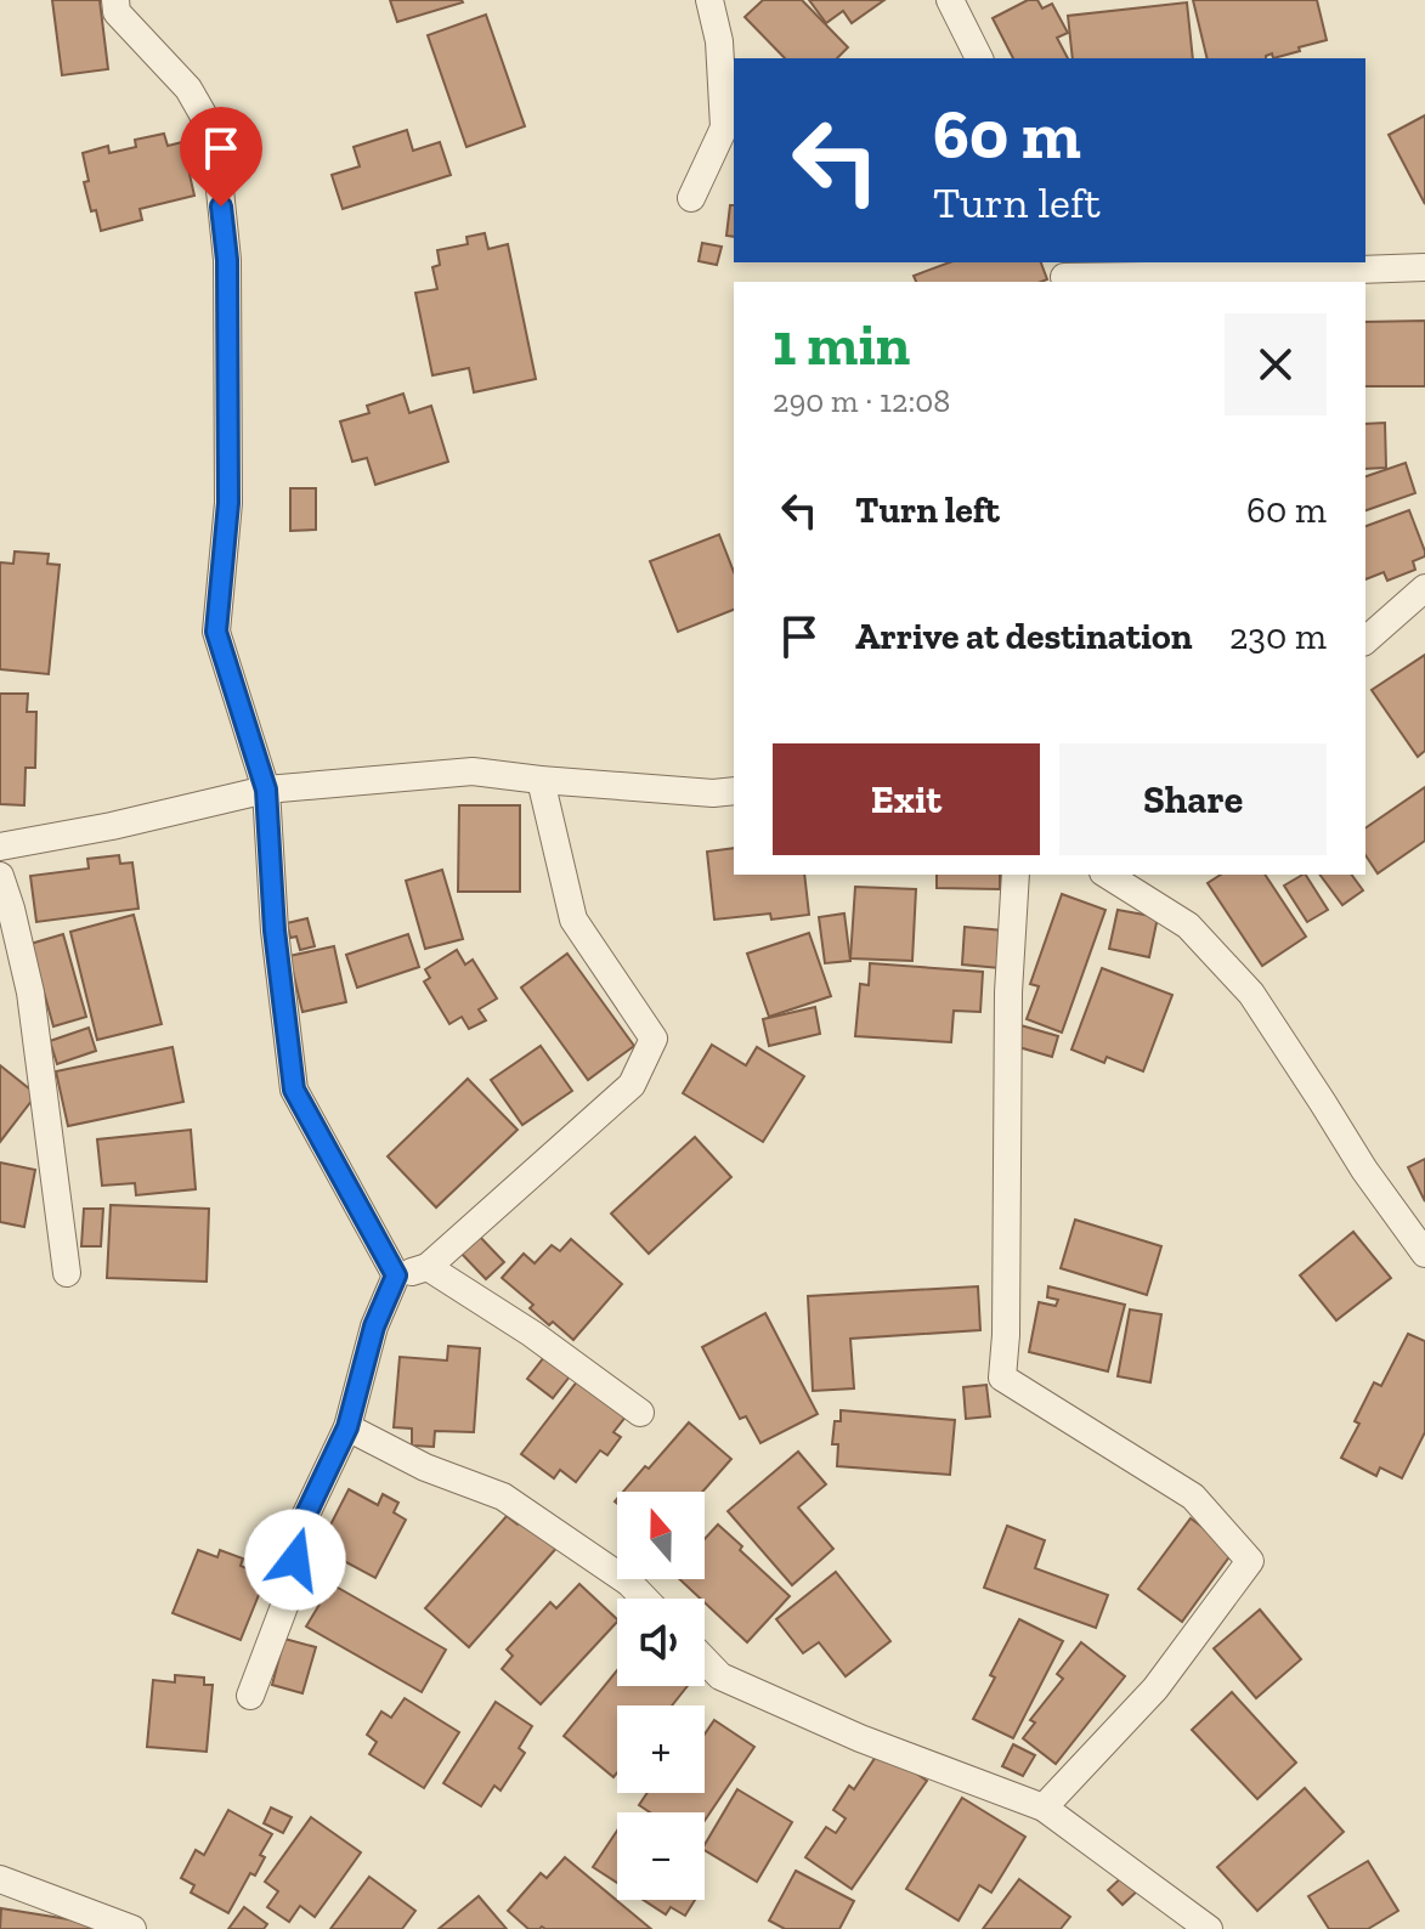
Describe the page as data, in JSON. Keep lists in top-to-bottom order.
{
  "north": "top",
  "page": {
    "turn": ["60 m", "Turn left"],
    "heading": ["1 min", "290 m · 12:08"],
    "list": [
      {
        "name": "Turn left",
        "value": "60 m"
      },
      {
        "name": "Arrive at destination",
        "value": "230 m"
      }
    ],
    "buttons": ["Exit", "Share"],
    "map_buttons": ["+", "−"]
  }
}
